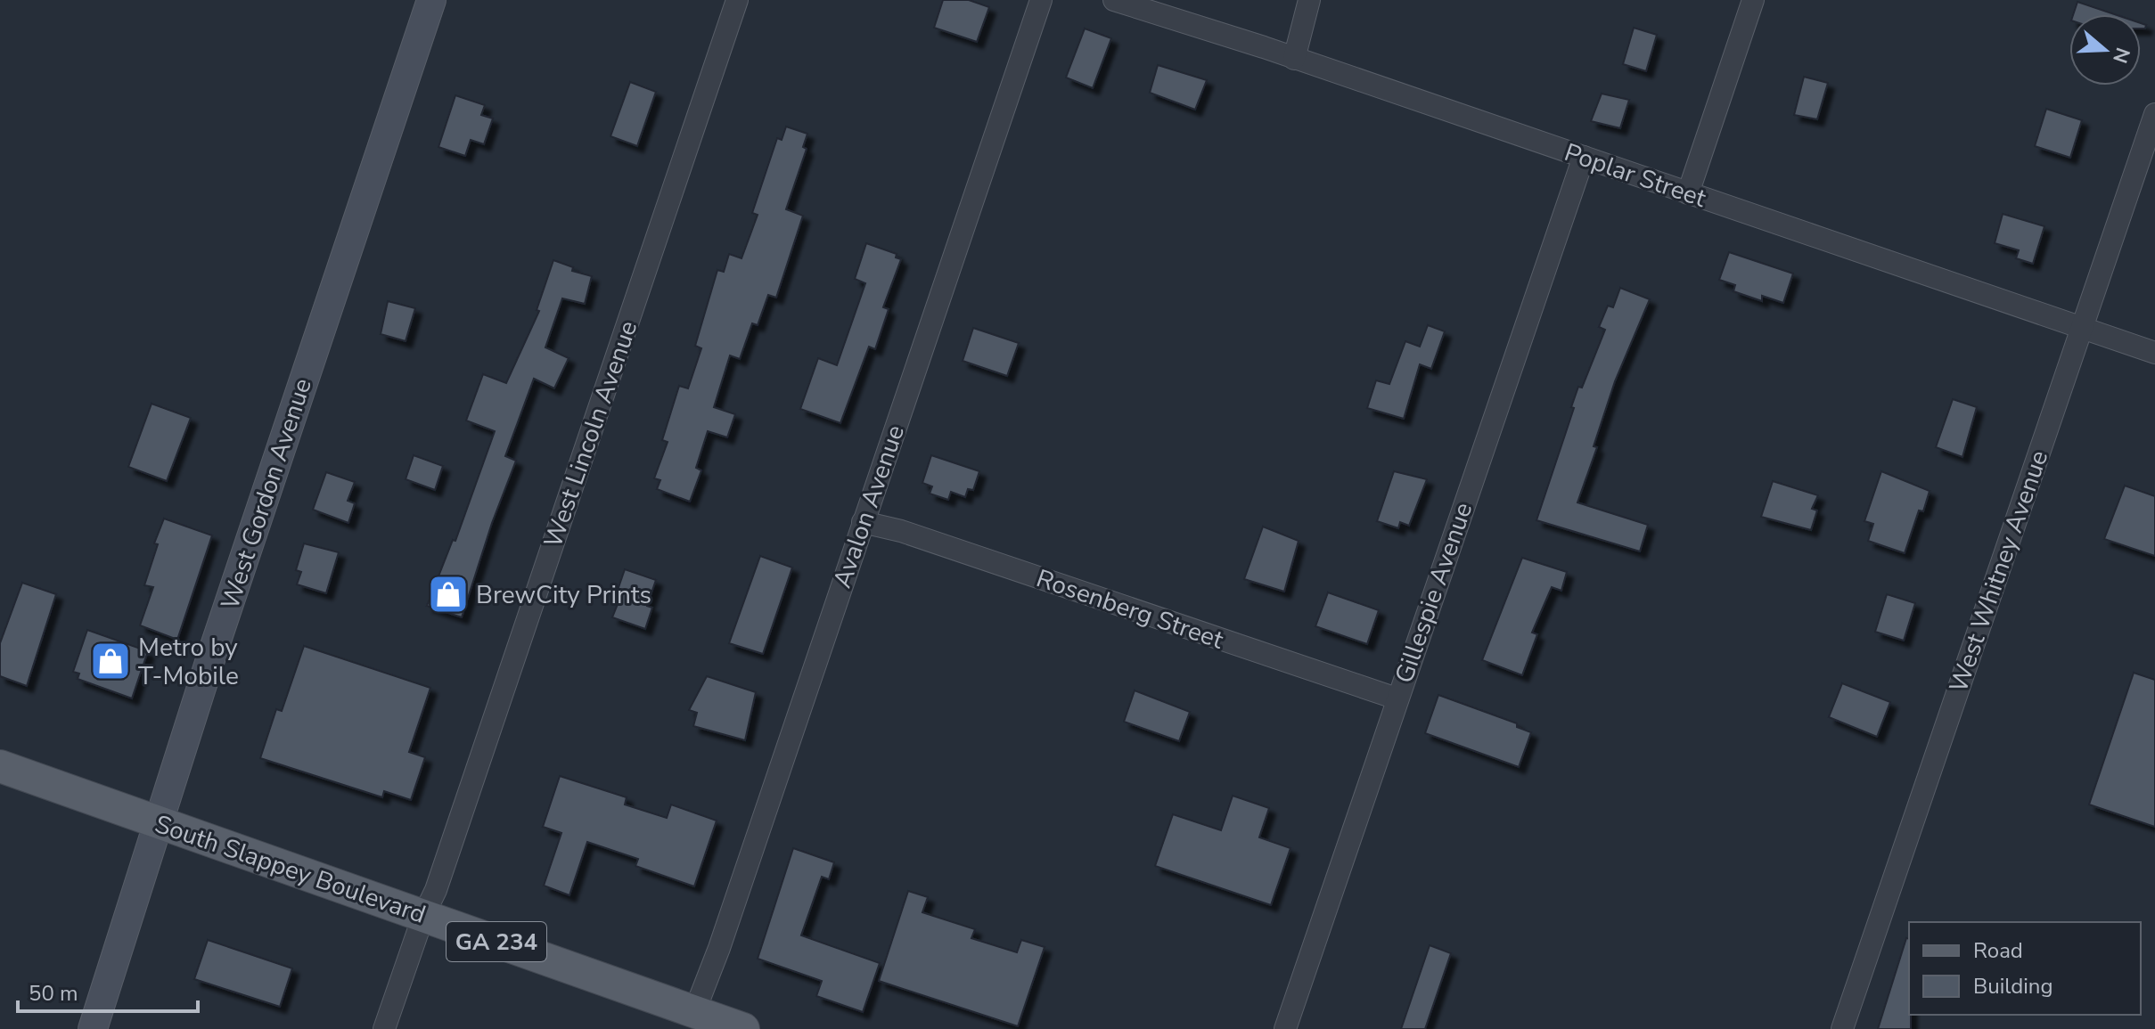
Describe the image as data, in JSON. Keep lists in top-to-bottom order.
{
  "streets": {
    "main road": ["South Slappey Boulevard", "GA 234"],
    "street": [
      "Poplar Street",
      "West Lincoln Avenue",
      "West Gordon Avenue",
      "Avalon Avenue",
      "West Whitney Avenue",
      "Gillespie Avenue",
      "Rosenberg Street"
    ]
  },
  "crossings": [
    ["Poplar Street", "West Whitney Avenue"],
    ["Poplar Street", "Gillespie Avenue"],
    ["West Lincoln Avenue", "South Slappey Boulevard"],
    ["West Gordon Avenue", "South Slappey Boulevard"],
    ["Avalon Avenue", "Rosenberg Street"],
    ["Avalon Avenue", "South Slappey Boulevard"],
    ["Gillespie Avenue", "Rosenberg Street"]
  ],
  "places": {
    "shop": ["BrewCity Prints", "Metro by T-Mobile"]
  },
  "legend": ["Road", "Building"],
  "scale_bar": "50 m",
  "north": "right"
}
